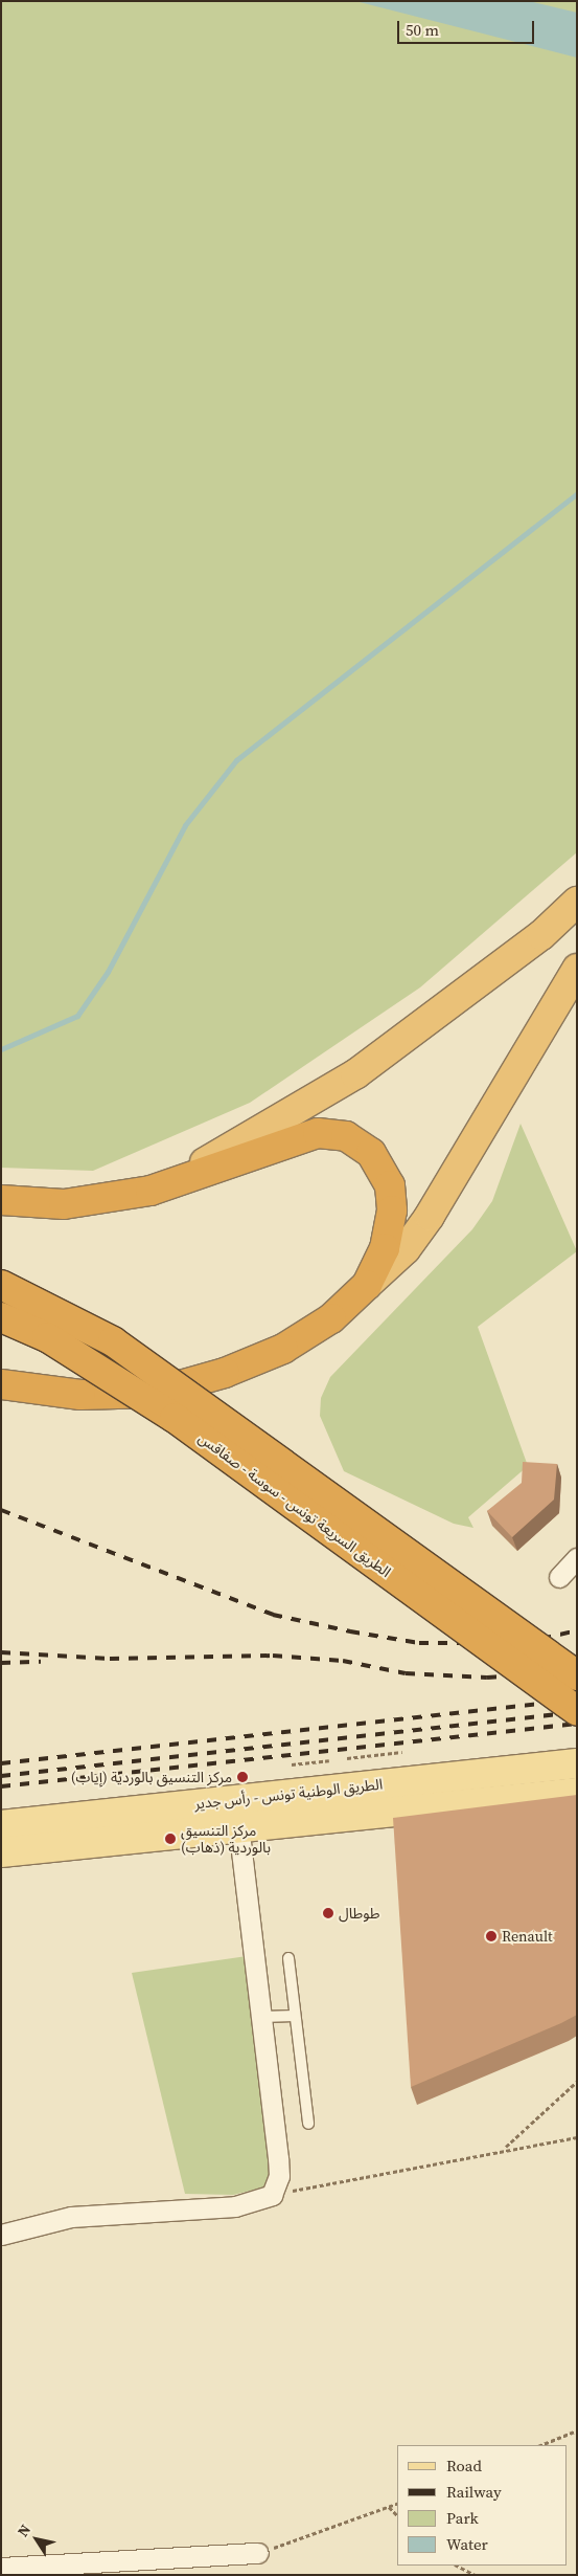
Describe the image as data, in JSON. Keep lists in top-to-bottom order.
{
  "streets": {
    "highway": ["الطريق السريعة تونس - سوسة - صفاقس"],
    "main road": ["الطريق الوطنية تونس - رأس جدير"]
  },
  "places": [
    "مركز التنسيق بالوردية (إياب)",
    "مركز التنسيق بالوردية (ذهاب)",
    "طوطال",
    "Renault"
  ],
  "legend": [
    "Road",
    "Railway",
    "Park",
    "Water"
  ],
  "scale_bar": "50 m",
  "north": "top left"
}
